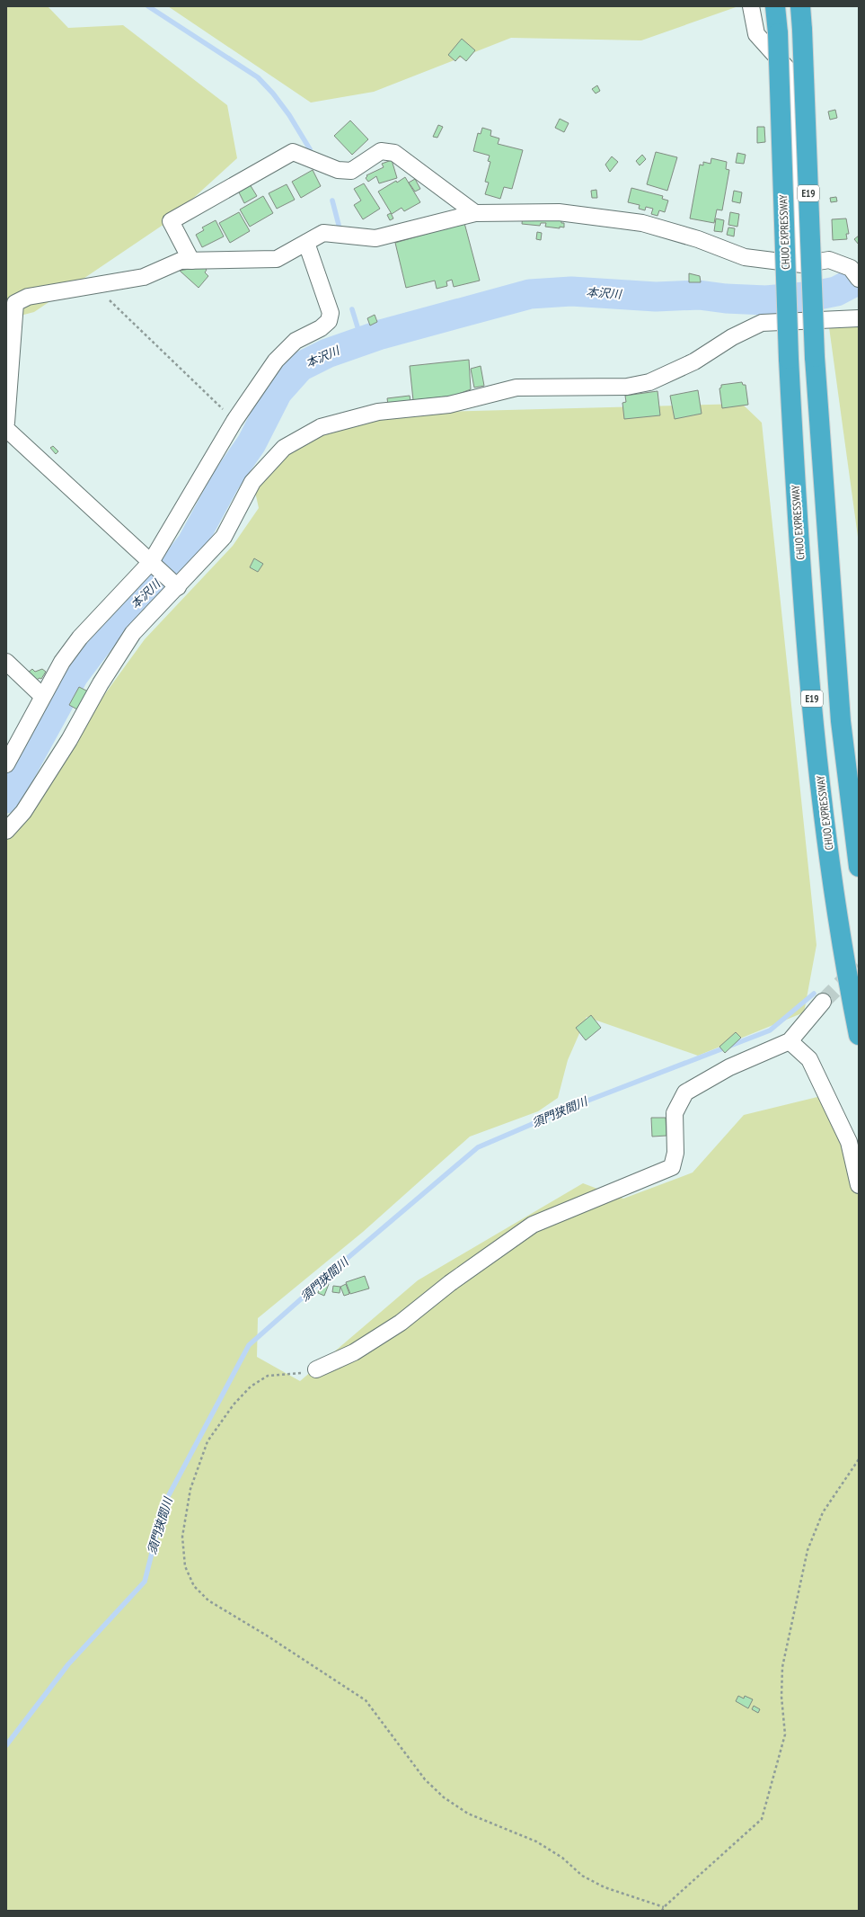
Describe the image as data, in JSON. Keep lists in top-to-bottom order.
{
  "streets": {
    "highway": ["E19", "CHUO EXPRESSWAY"]
  },
  "water": ["本沢川", "須門狭間川"]
}
